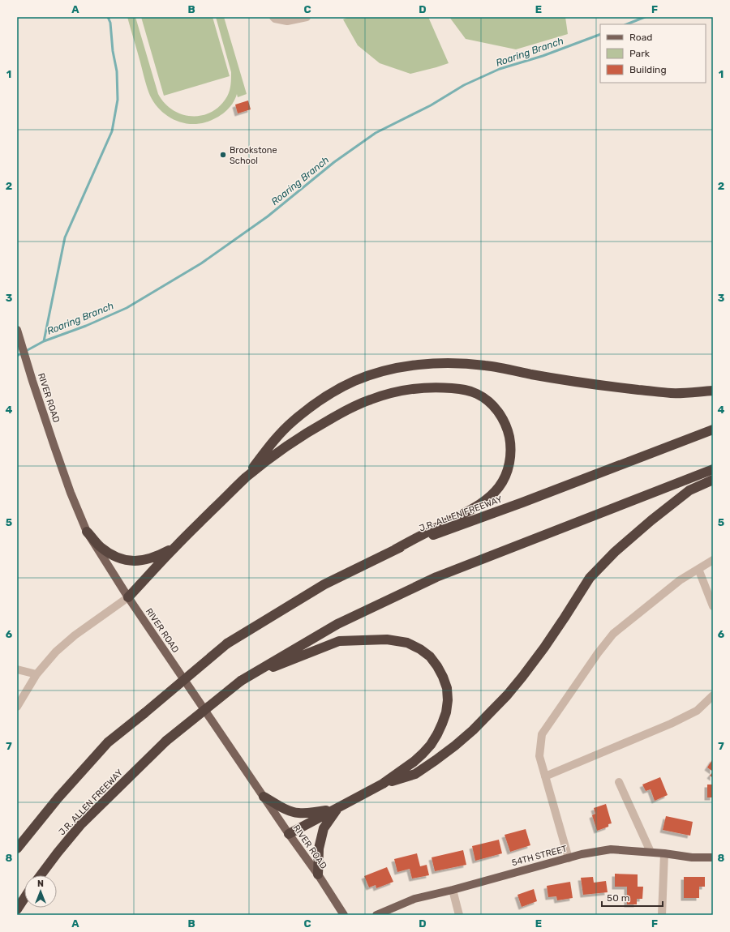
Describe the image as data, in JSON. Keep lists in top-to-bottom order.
{
  "streets": {
    "highway": ["J.R. ALLEN FREEWAY"],
    "main road": ["RIVER ROAD", "54TH STREET"]
  },
  "water": ["Roaring Branch"],
  "places": ["Brookstone School"],
  "legend": ["Road", "Park", "Building"],
  "scale_bar": "50 m",
  "north": "top",
  "grid": {
    "columns": [
      "A",
      "B",
      "C",
      "D",
      "E",
      "F"
    ],
    "rows": [
      "1",
      "2",
      "3",
      "4",
      "5",
      "6",
      "7",
      "8"
    ]
  }
}
